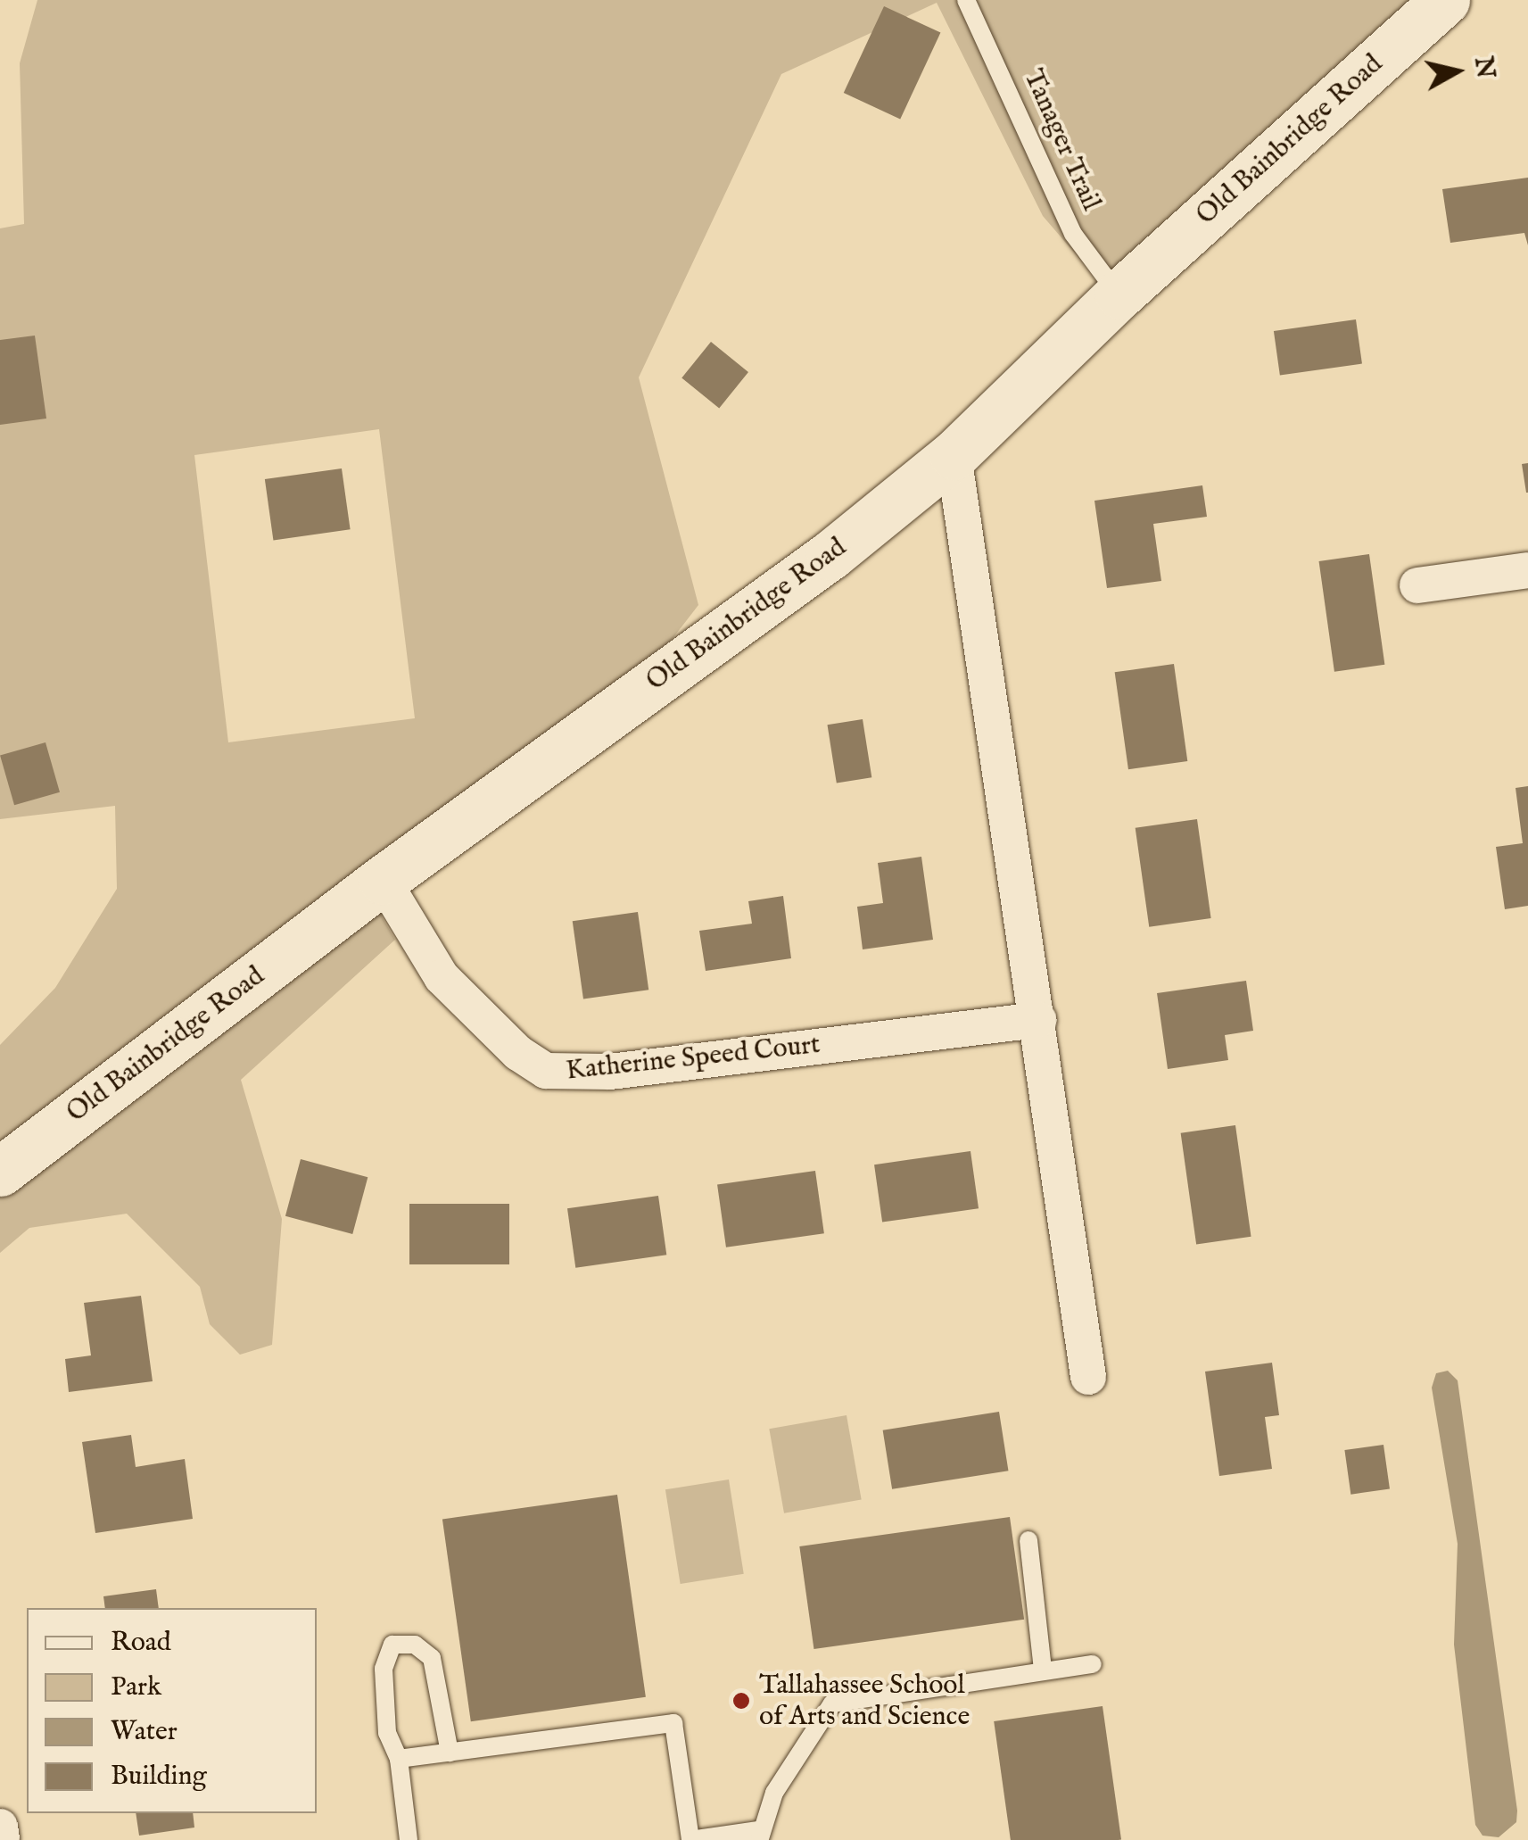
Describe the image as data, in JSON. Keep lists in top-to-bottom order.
{
  "streets": {
    "main road": ["Old Bainbridge Road"],
    "street": ["Katherine Speed Court"],
    "lane": ["Tanager Trail"]
  },
  "crossings": [
    ["Tanager Trail", "Old Bainbridge Road"],
    ["Old Bainbridge Road", "Katherine Speed Court"]
  ],
  "places": ["Tallahassee School of Arts and Science"],
  "legend": [
    "Road",
    "Park",
    "Water",
    "Building"
  ],
  "north": "right"
}
